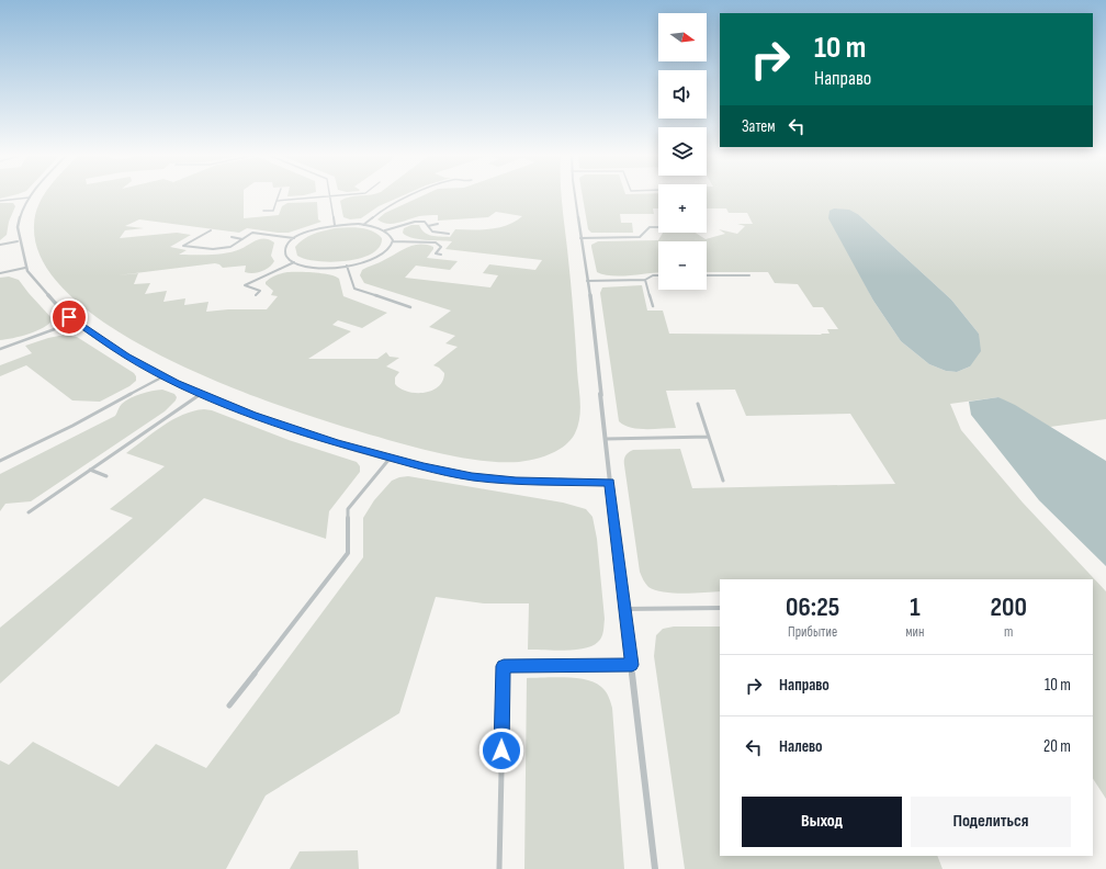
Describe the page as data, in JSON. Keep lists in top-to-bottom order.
{
  "north": "right",
  "page": {
    "map_buttons": ["+", "−"],
    "turn": ["10 m", "Направо"],
    "then": "Затем",
    "eta": [
      "06:25",
      "Прибытие",
      "1",
      "мин",
      "200",
      "m"
    ],
    "list": [
      {
        "name": "Направо",
        "value": "10 m"
      },
      {
        "name": "Налево",
        "value": "20 m"
      }
    ],
    "buttons": ["Выход", "Поделиться"]
  }
}
